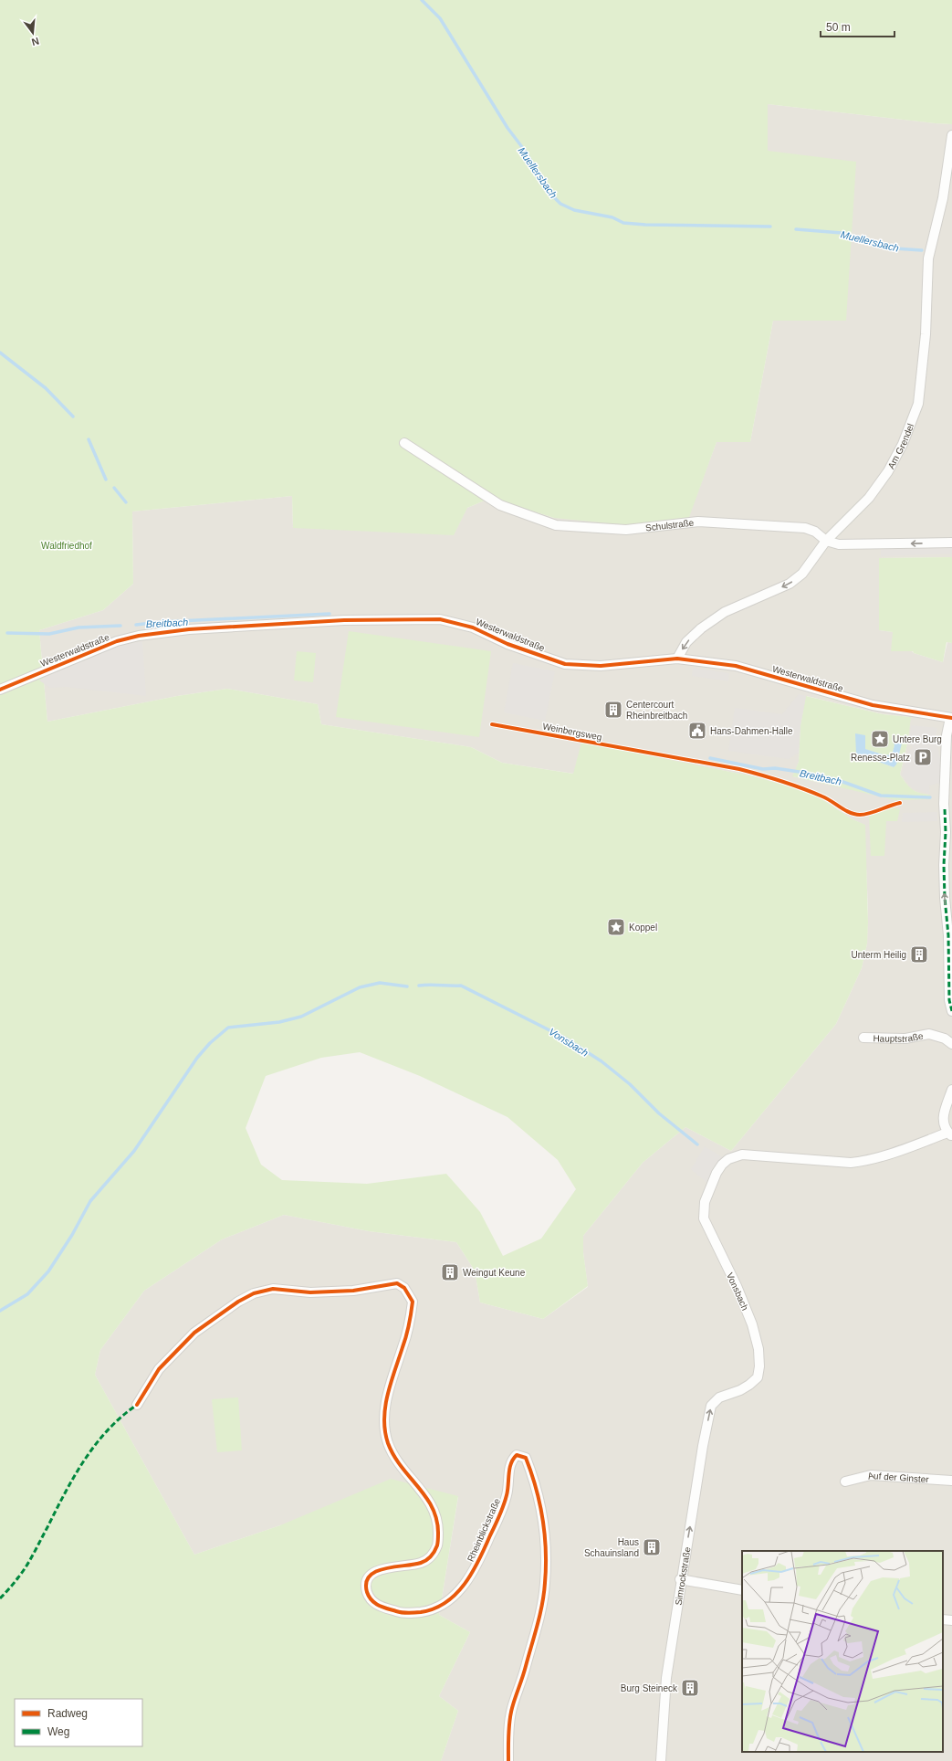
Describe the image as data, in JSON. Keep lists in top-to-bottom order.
{
  "streets": {
    "street": [
      "Am Grendel",
      "Schulstraße",
      "Westerwaldstraße",
      "Hauptstraße",
      "Vonsbach",
      "Auf der Ginster",
      "Rheinblickstraße",
      "Simrockstraße"
    ],
    "cycle path": ["Weinbergsweg"]
  },
  "crossings": [
    ["Am Grendel", "Schulstraße"],
    ["Am Grendel", "Westerwaldstraße"],
    ["Vonsbach", "Simrockstraße"]
  ],
  "one_way": ["Simrockstraße"],
  "water": ["Muellersbach", "Breitbach", "Vonsbach"],
  "parks": ["Waldfriedhof"],
  "places": {
    "building": [
      "Centercourt Rheinbreitbach",
      "Unterm Heilig",
      "Weingut Keune",
      "Haus Schauinsland",
      "Burg Steineck"
    ],
    "public building": ["Hans-Dahmen-Halle"],
    "place": ["Untere Burg", "Koppel"],
    "parking": ["Renesse-Platz"]
  },
  "legend": ["Radweg", "Weg"],
  "scale_bar": "50 m",
  "north": "bottom"
}
